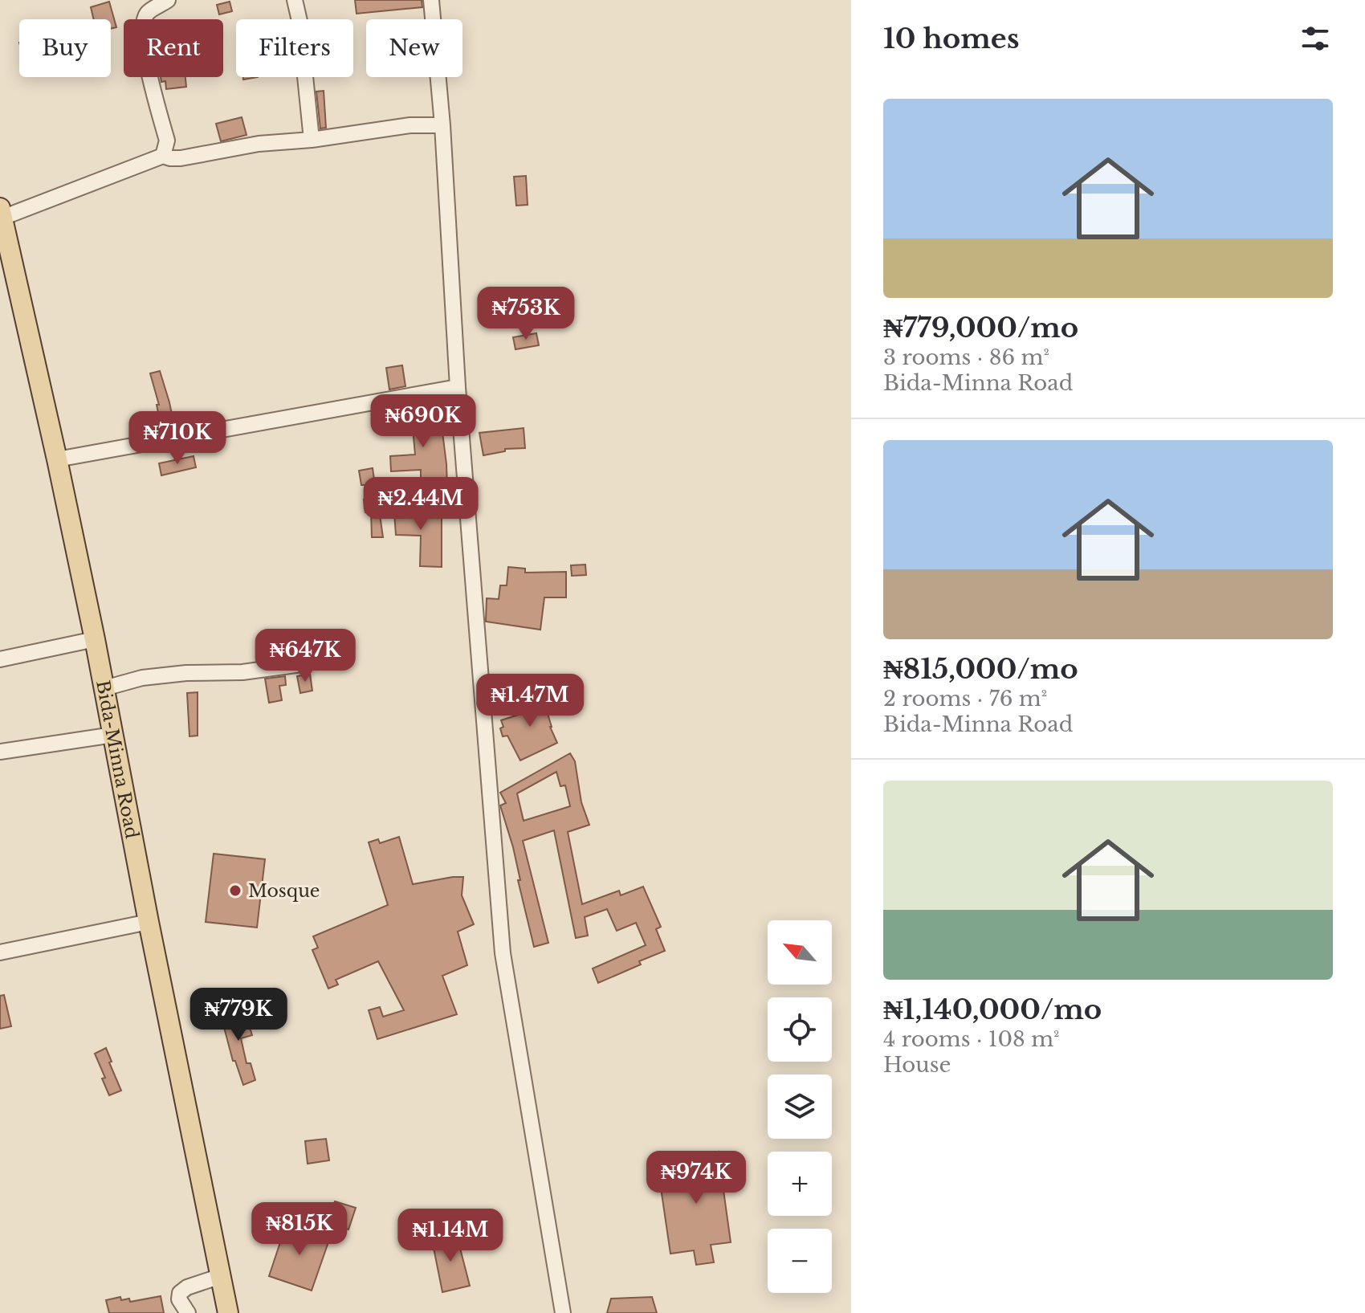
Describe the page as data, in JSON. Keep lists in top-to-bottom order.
{
  "streets": {
    "main road": ["Bida-Minna Road"]
  },
  "places": ["Mosque"],
  "north": "top left",
  "page": {
    "heading": "10 homes",
    "chip": [
      "Buy",
      "Rent",
      "Filters",
      "New"
    ],
    "list": [
      {
        "name": "₦779,000/mo",
        "note": "3 rooms · 86 m² · Bida-Minna Road"
      },
      {
        "name": "₦815,000/mo",
        "note": "2 rooms · 76 m² · Bida-Minna Road"
      },
      {
        "name": "₦1,140,000/mo",
        "note": "4 rooms · 108 m² · House"
      }
    ],
    "price": [
      "₦753K",
      "₦690K",
      "₦710K",
      "₦2.44M",
      "₦647K",
      "₦1.47M",
      "₦779K",
      "₦974K",
      "₦815K",
      "₦1.14M"
    ],
    "map_buttons": ["+", "−"]
  }
}
